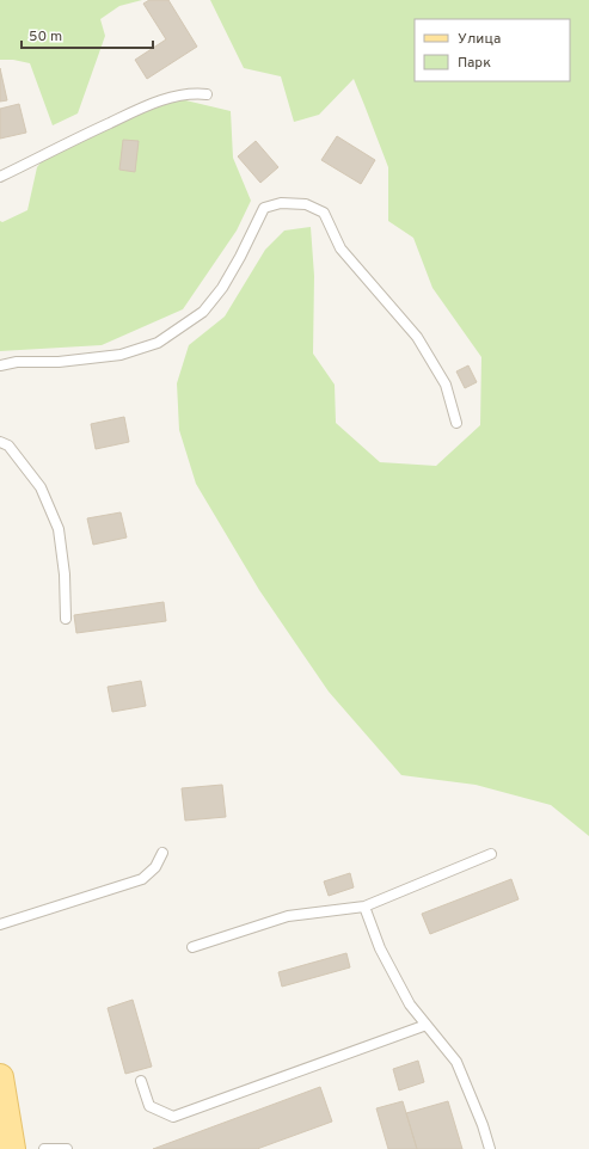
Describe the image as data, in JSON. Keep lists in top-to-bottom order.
{
  "legend": ["Улица", "Парк"],
  "scale_bar": "50 m"
}
